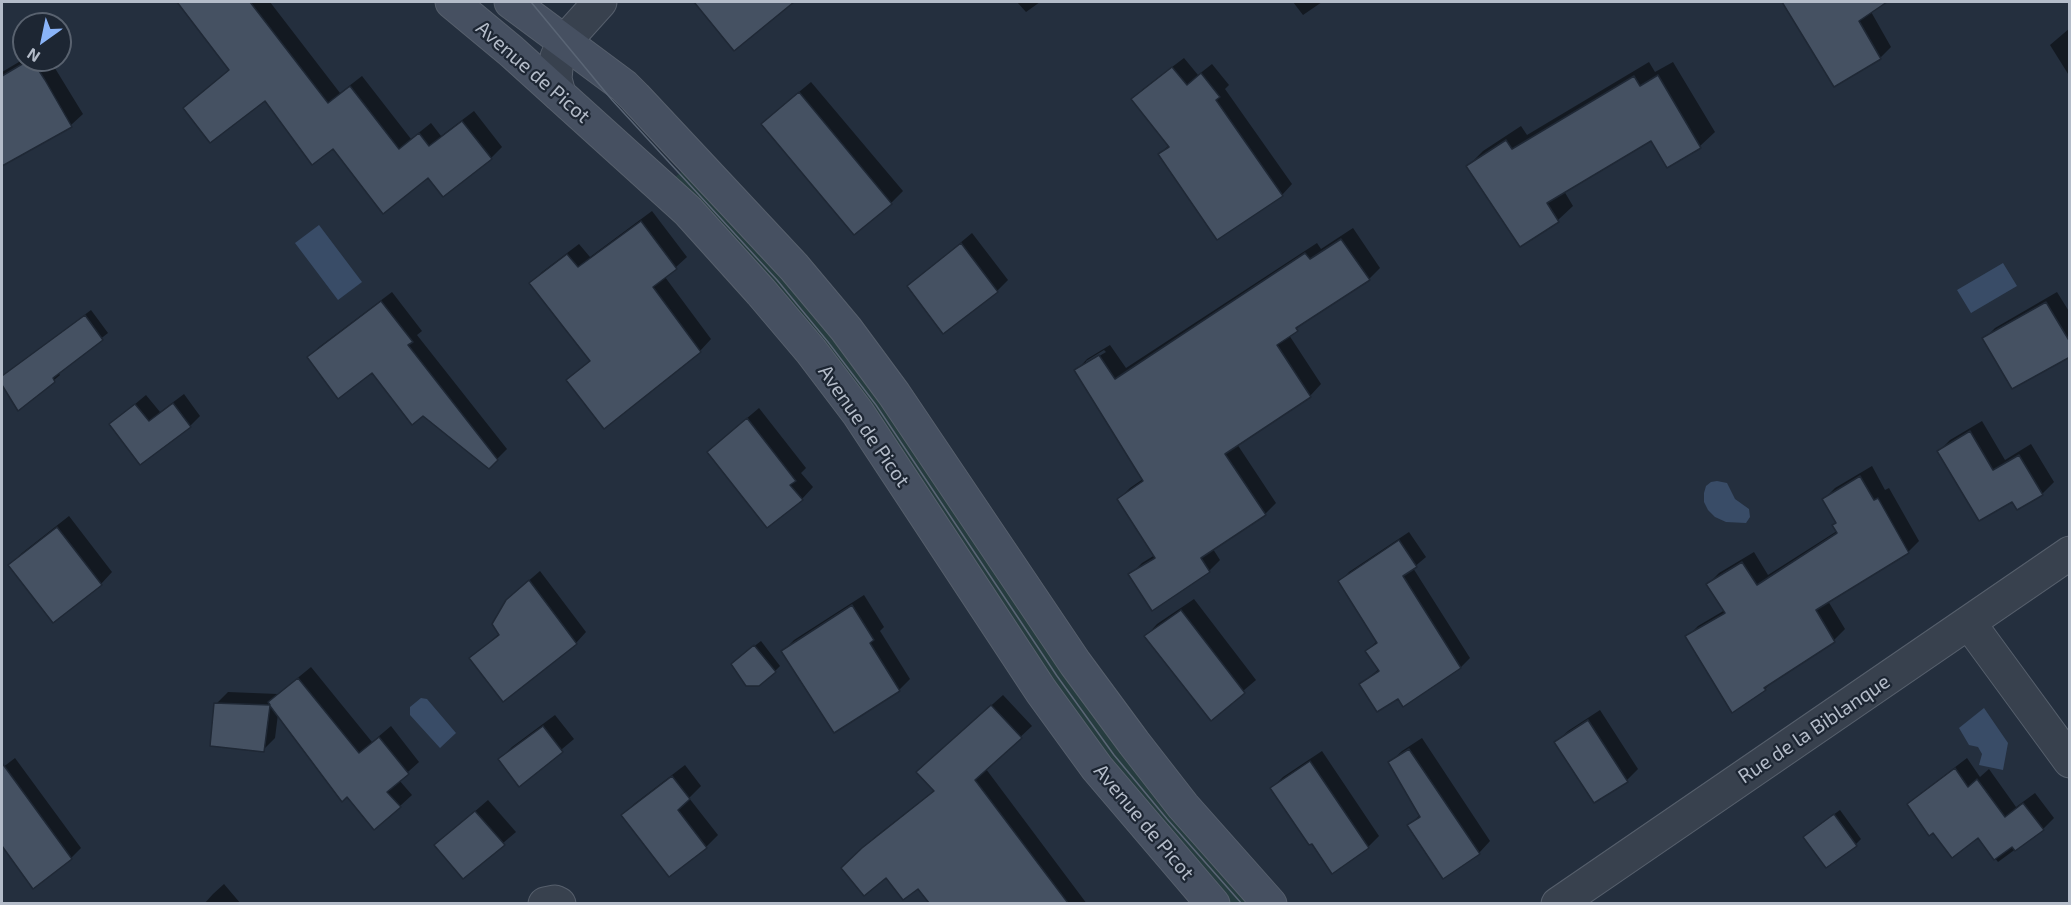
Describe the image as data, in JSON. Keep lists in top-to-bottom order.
{
  "streets": {
    "street": ["Avenue de Picot", "Rue de la Biblanque"]
  },
  "north": "bottom left"
}
